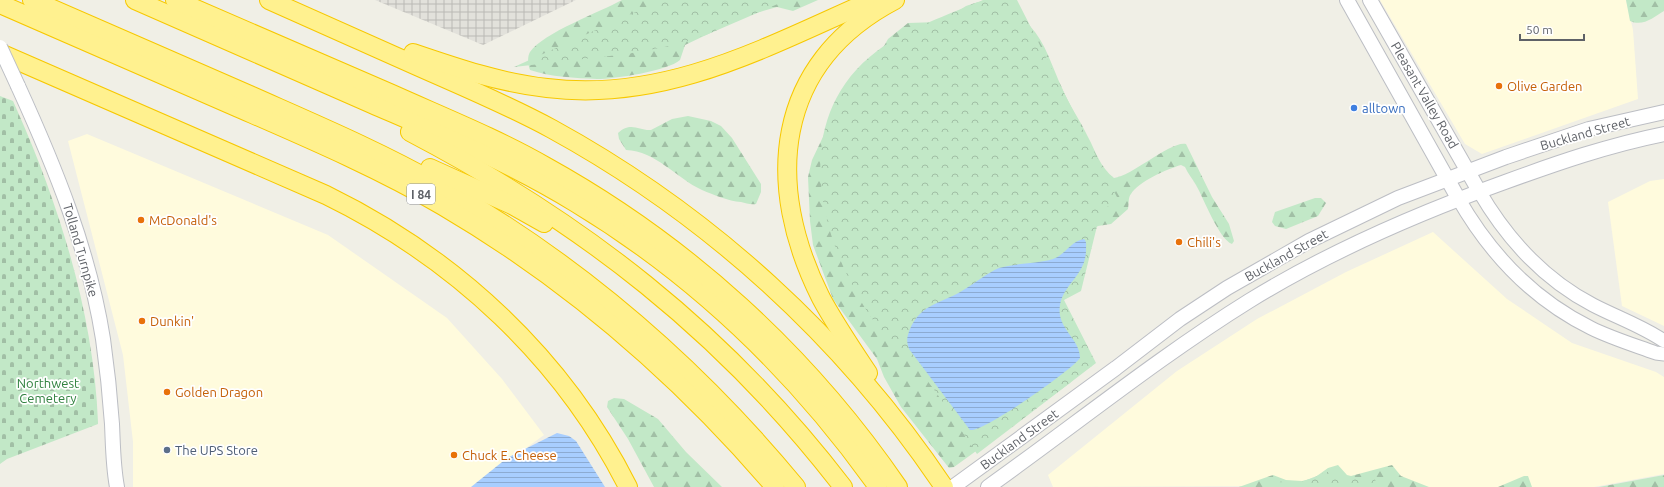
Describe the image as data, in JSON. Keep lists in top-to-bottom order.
{
  "streets": {
    "highway": ["I 84"],
    "main road": ["Pleasant Valley Road", "Buckland Street", "Tolland Turnpike"]
  },
  "crossings": [
    ["Pleasant Valley Road", "Buckland Street"]
  ],
  "parks": ["Northwest Cemetery"],
  "places": [
    "Olive Garden",
    "alltown",
    "McDonald's",
    "Chili's",
    "Dunkin'",
    "Golden Dragon",
    "The UPS Store",
    "Chuck E. Cheese"
  ],
  "scale_bar": "50 m"
}
